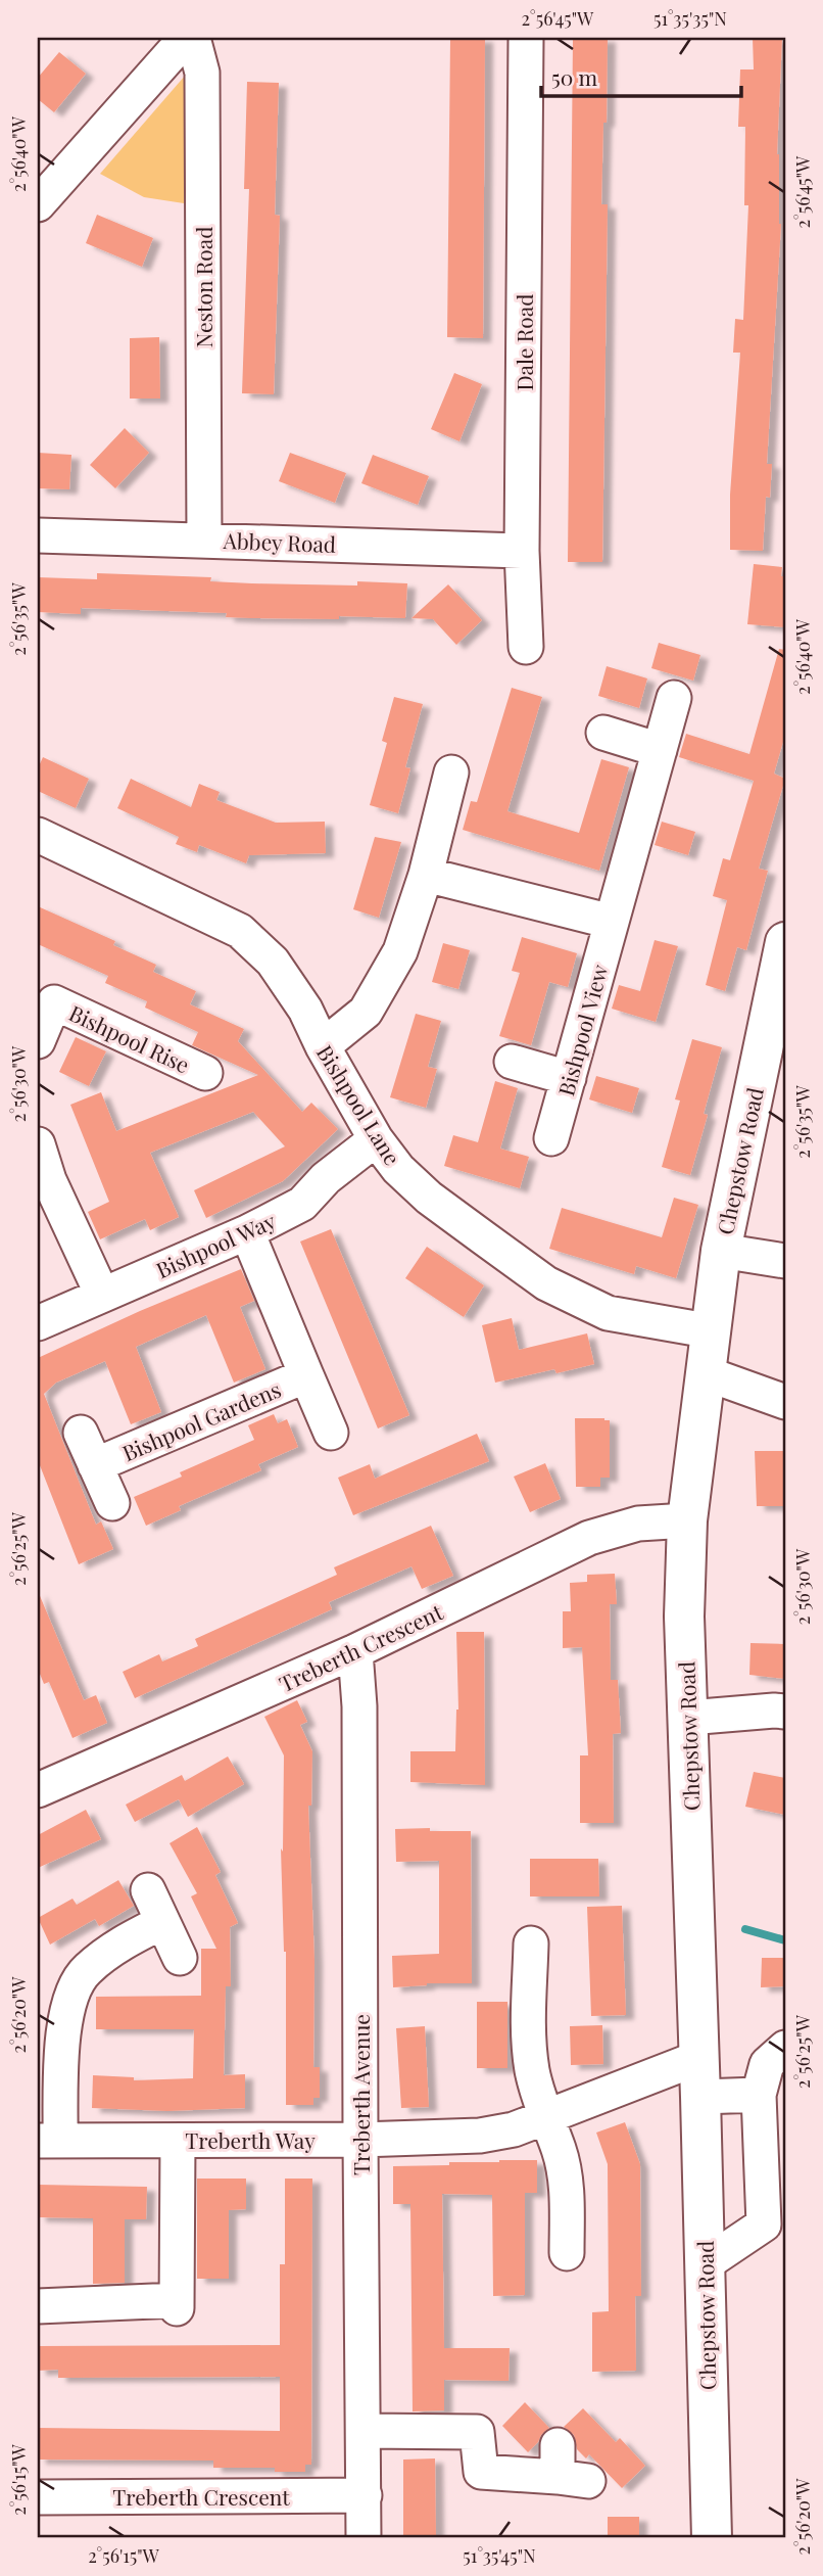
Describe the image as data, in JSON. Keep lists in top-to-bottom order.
{
  "streets": {
    "main road": ["Chepstow Road"],
    "street": [
      "Neston Road",
      "Dale Road",
      "Abbey Road",
      "Bishpool View",
      "Bishpool Rise",
      "Bishpool Lane",
      "Bishpool Way",
      "Bishpool Gardens",
      "Treberth Crescent",
      "Treberth Avenue",
      "Treberth Way"
    ]
  },
  "crossings": [
    ["Neston Road", "Abbey Road"],
    ["Dale Road", "Abbey Road"],
    ["Bishpool Lane", "Chepstow Road"],
    ["Bishpool Lane", "Bishpool Way"],
    ["Chepstow Road", "Treberth Crescent"],
    ["Chepstow Road", "Treberth Way"],
    ["Bishpool Way", "Bishpool Gardens"],
    ["Treberth Crescent", "Treberth Avenue"],
    ["Treberth Avenue", "Treberth Way"]
  ],
  "scale_bar": "50 m",
  "coordinates": [
    "2°56'45\"W",
    "51°35'35\"N",
    "2°56'40\"W",
    "2°56'35\"W",
    "2°56'30\"W",
    "2°56'25\"W",
    "2°56'20\"W",
    "2°56'15\"W",
    "51°35'45\"N"
  ]
}
